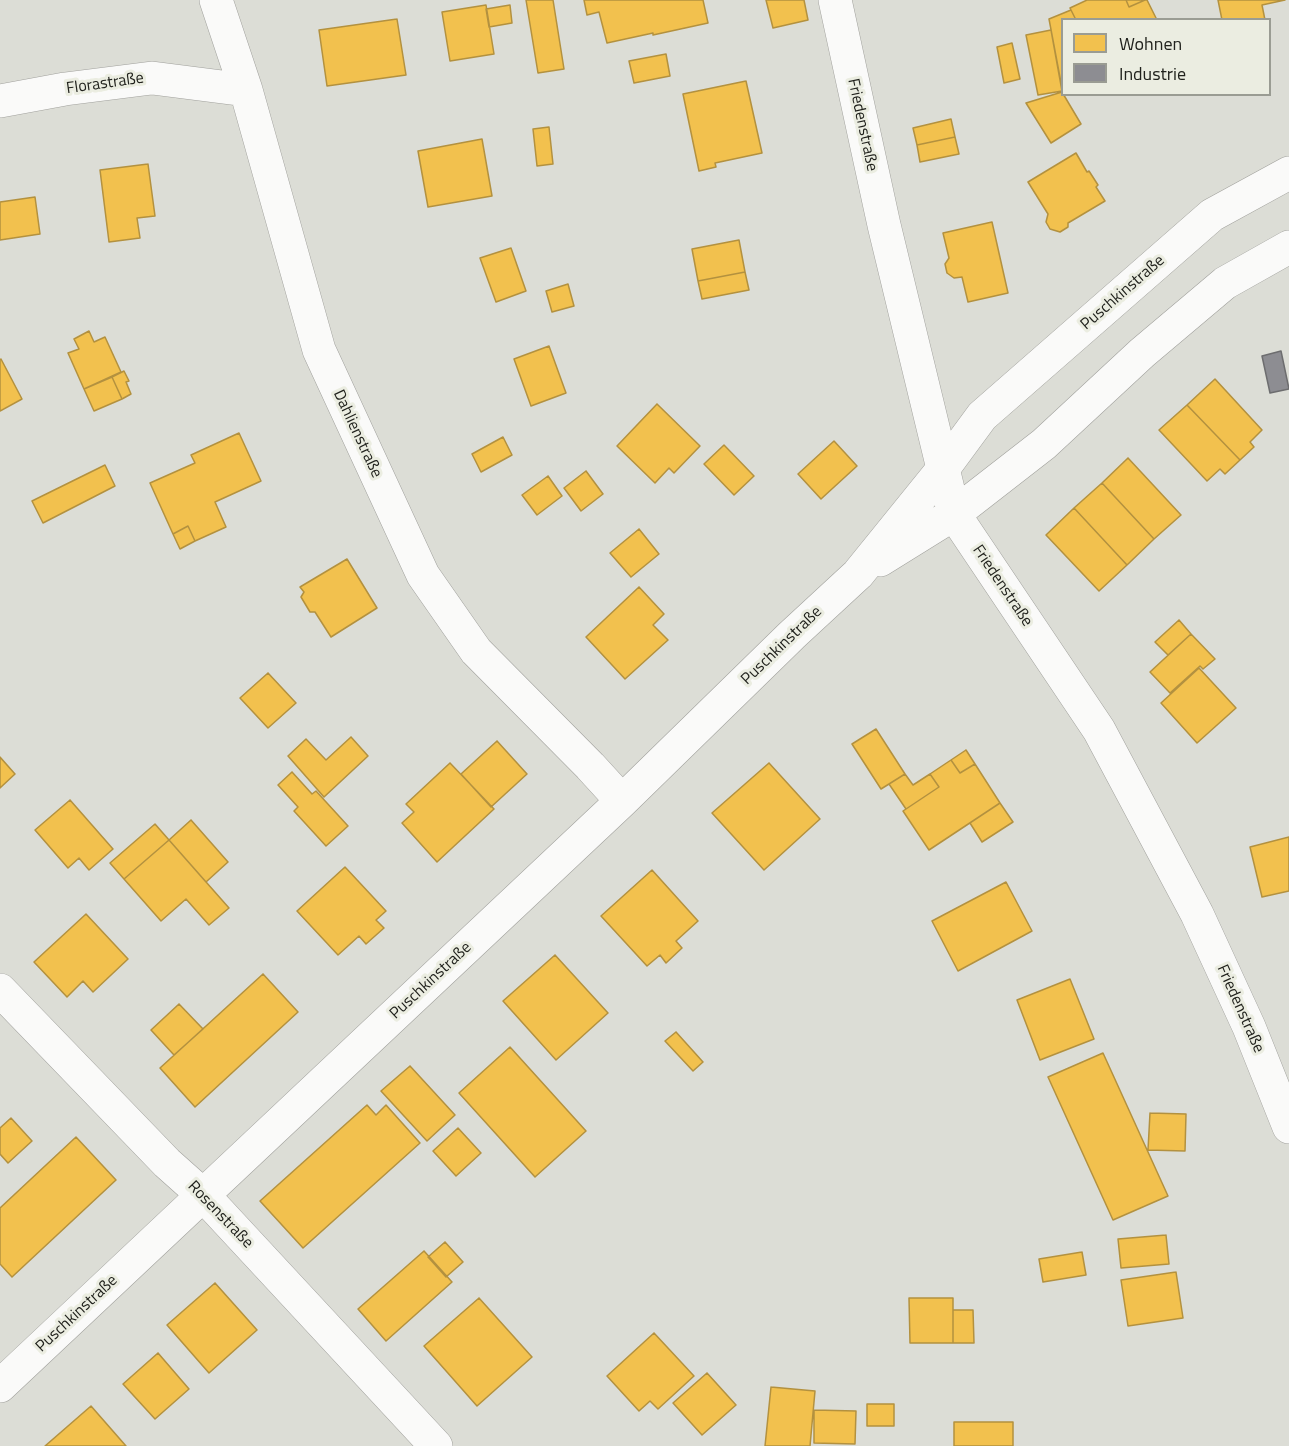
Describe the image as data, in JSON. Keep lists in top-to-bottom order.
{
  "streets": {
    "street": [
      "Florastraße",
      "Friedenstraße",
      "Puschkinstraße",
      "Dahlienstraße",
      "Rosenstraße"
    ]
  },
  "crossings": [
    ["Florastraße", "Dahlienstraße"],
    ["Friedenstraße", "Puschkinstraße"],
    ["Puschkinstraße", "Dahlienstraße"],
    ["Puschkinstraße", "Rosenstraße"]
  ],
  "legend": ["Wohnen", "Industrie"]
}
